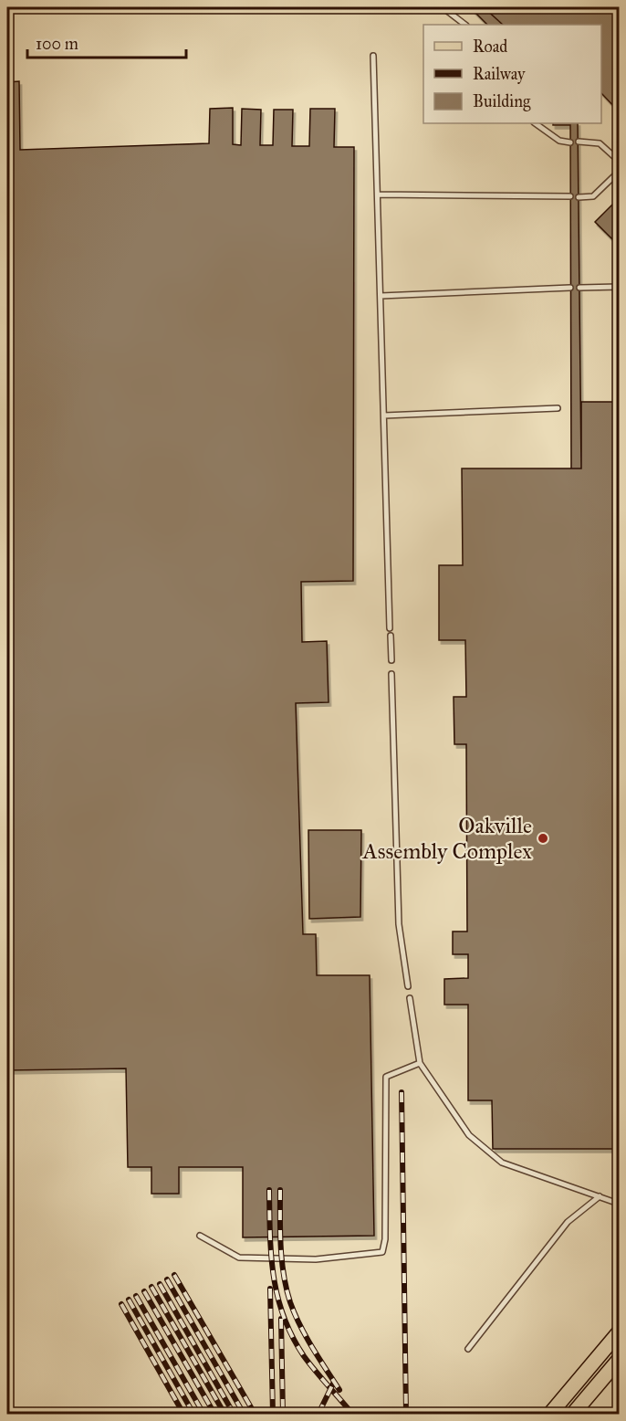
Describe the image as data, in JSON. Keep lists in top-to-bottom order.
{
  "places": ["Oakville Assembly Complex"],
  "legend": ["Road", "Railway", "Building"],
  "scale_bar": "100 m"
}
